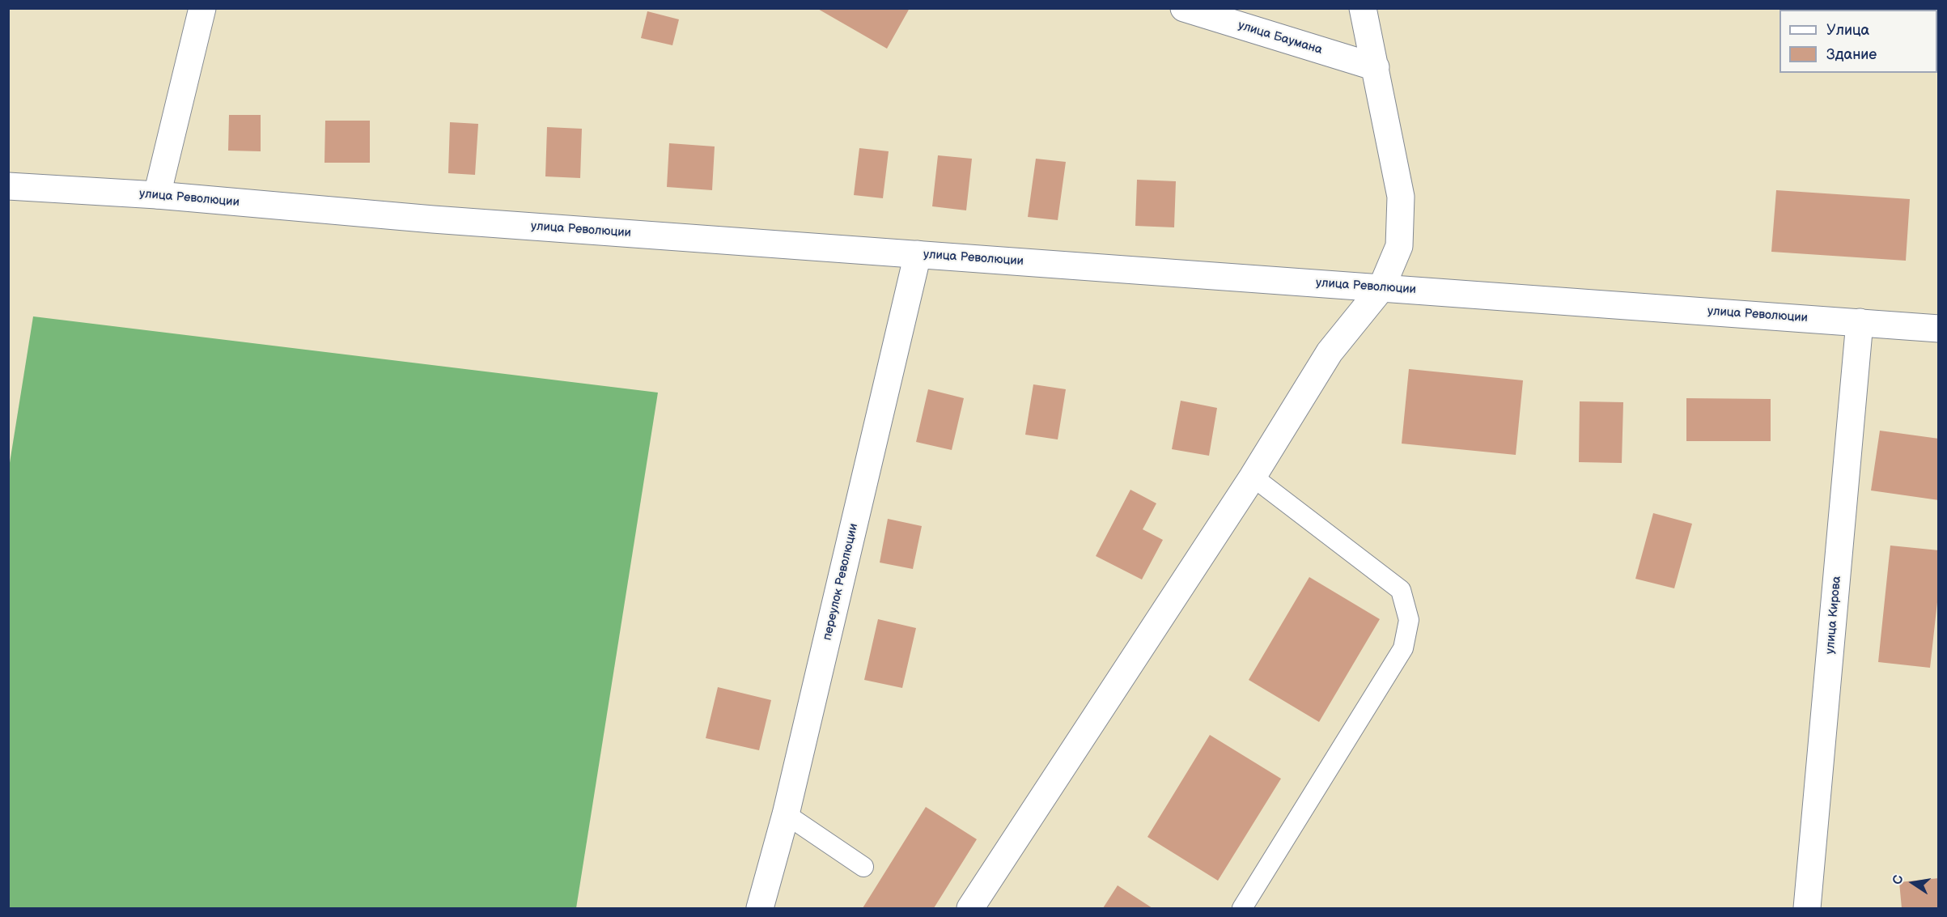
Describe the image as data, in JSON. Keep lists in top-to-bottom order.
{
  "streets": {
    "street": [
      "улица Баумана",
      "улица Революции",
      "переулок Революции",
      "улица Кирова"
    ]
  },
  "crossings": [
    ["улица Революции", "переулок Революции"],
    ["улица Революции", "улица Кирова"]
  ],
  "legend": ["Улица", "Здание"],
  "north": "left"
}
